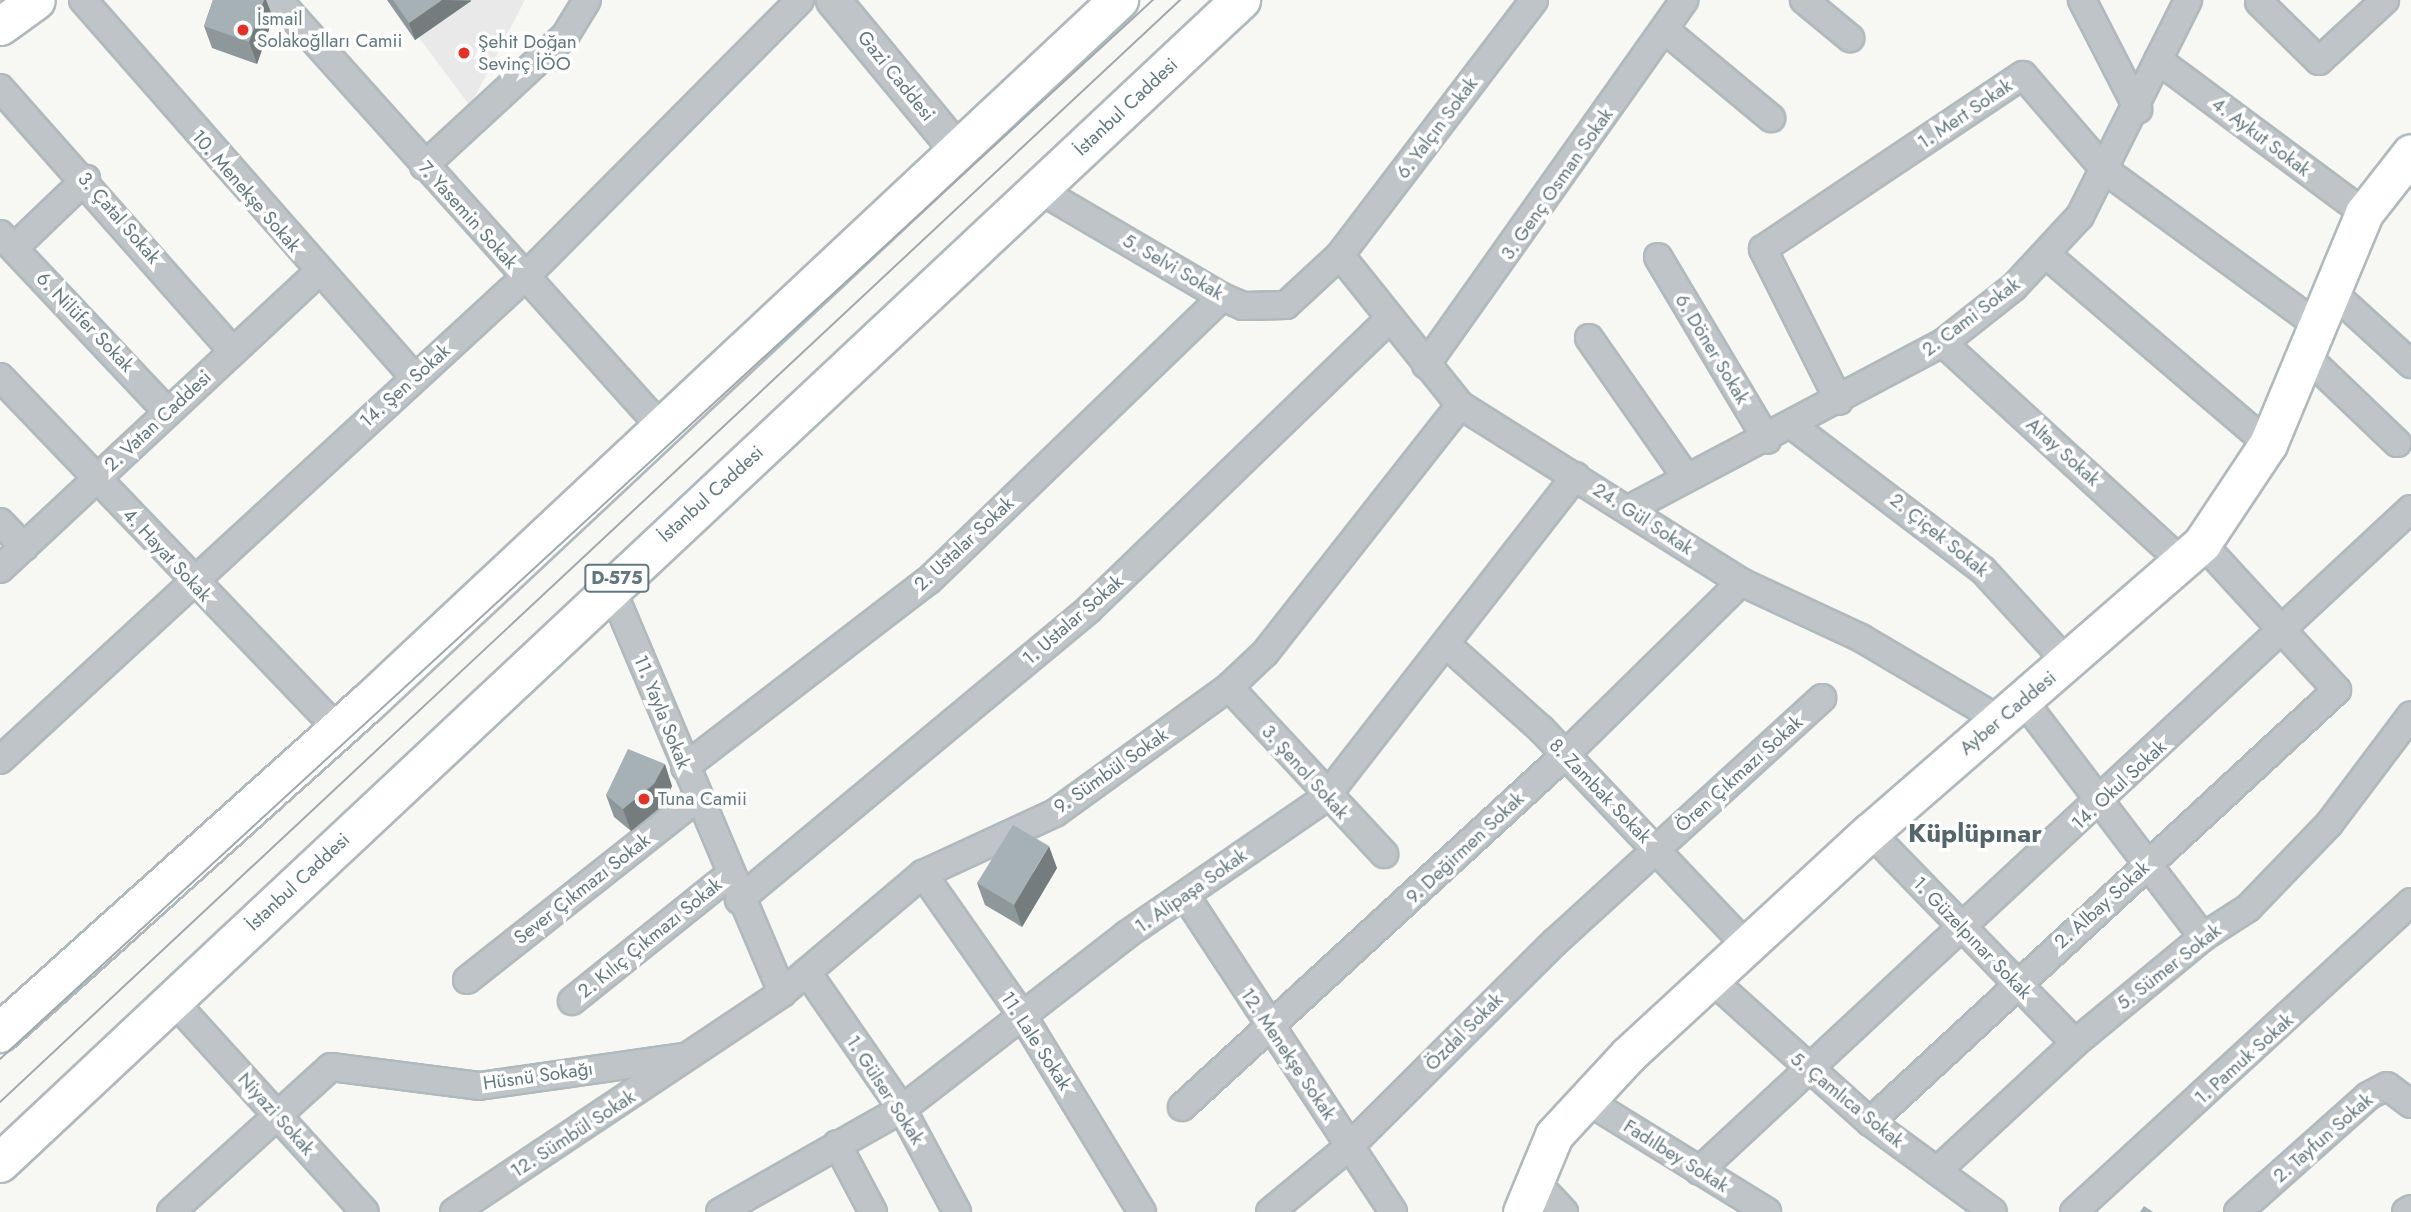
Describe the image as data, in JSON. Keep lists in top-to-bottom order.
{
  "streets": {
    "highway": ["İstanbul Caddesi", "D-575"],
    "main road": ["Ayber Caddesi"],
    "street": [
      "Gazi Caddesi",
      "1. Mert Sokak",
      "6. Yalçın Sokak",
      "4. Aykut Sokak",
      "3. Genç Osman Sokak",
      "10. Menekşe Sokak",
      "7. Yasemin Sokak",
      "3. Çatal Sokak",
      "5. Selvi Sokak",
      "2. Cami Sokak",
      "6. Nilüfer Sokak",
      "6. Döner Sokak",
      "14. Şen Sokak",
      "2. Vatan Caddesi",
      "Altay Sokak",
      "24. Gül Sokak",
      "2. Çiçek Sokak",
      "2. Ustalar Sokak",
      "4. Hayat Sokak",
      "1. Ustalar Sokak",
      "11. Yayla Sokak",
      "9. Sümbül Sokak",
      "3. Şenol Sokak",
      "Ören Çıkmazı Sokak",
      "14. Okul Sokak",
      "8. Zambak Sokak",
      "9. Değirmen Sokak",
      "Sever Çıkmazı Sokak",
      "1. Alipaşa Sokak",
      "2. Albay Sokak",
      "2. Kılıç Çıkmazı Sokak",
      "1. Güzelpınar Sokak",
      "5. Sümer Sokak",
      "Özdal Sokak",
      "11. Lale Sokak",
      "12. Menekşe Sokak",
      "1. Pamuk Sokak",
      "Hüsnü Sokağı",
      "1. Gülser Sokak",
      "5. Çamlıca Sokak",
      "Niyazi Sokak",
      "12. Sümbül Sokak",
      "2. Tayfun Sokak",
      "Fadılbey Sokak"
    ]
  },
  "crossings": [
    ["İstanbul Caddesi", "5. Selvi Sokak"],
    ["İstanbul Caddesi", "11. Yayla Sokak"],
    ["1. Mert Sokak", "2. Cami Sokak"],
    ["1. Mert Sokak", "Ayber Caddesi"],
    ["6. Yalçın Sokak", "5. Selvi Sokak"],
    ["6. Yalçın Sokak", "24. Gül Sokak"],
    ["4. Aykut Sokak", "2. Cami Sokak"],
    ["4. Aykut Sokak", "Ayber Caddesi"],
    ["3. Genç Osman Sokak", "24. Gül Sokak"],
    ["10. Menekşe Sokak", "14. Şen Sokak"],
    ["10. Menekşe Sokak", "2. Vatan Caddesi"],
    ["7. Yasemin Sokak", "14. Şen Sokak"],
    ["3. Çatal Sokak", "2. Vatan Caddesi"],
    ["5. Selvi Sokak", "24. Gül Sokak"],
    ["5. Selvi Sokak", "2. Ustalar Sokak"],
    ["2. Cami Sokak", "6. Döner Sokak"],
    ["2. Cami Sokak", "Altay Sokak"],
    ["2. Cami Sokak", "24. Gül Sokak"],
    ["2. Cami Sokak", "2. Çiçek Sokak"],
    ["6. Nilüfer Sokak", "2. Vatan Caddesi"],
    ["14. Şen Sokak", "4. Hayat Sokak"],
    ["2. Vatan Caddesi", "4. Hayat Sokak"],
    ["Altay Sokak", "Ayber Caddesi"],
    ["Altay Sokak", "14. Okul Sokak"],
    ["Altay Sokak", "2. Albay Sokak"],
    ["24. Gül Sokak", "1. Ustalar Sokak"],
    ["24. Gül Sokak", "Ayber Caddesi"],
    ["24. Gül Sokak", "9. Sümbül Sokak"],
    ["24. Gül Sokak", "9. Değirmen Sokak"],
    ["24. Gül Sokak", "1. Alipaşa Sokak"],
    ["2. Çiçek Sokak", "Ayber Caddesi"],
    ["2. Ustalar Sokak", "11. Yayla Sokak"],
    ["1. Ustalar Sokak", "11. Yayla Sokak"],
    ["11. Yayla Sokak", "9. Sümbül Sokak"],
    ["11. Yayla Sokak", "Sever Çıkmazı Sokak"],
    ["11. Yayla Sokak", "2. Kılıç Çıkmazı Sokak"],
    ["Ayber Caddesi", "8. Zambak Sokak"],
    ["Ayber Caddesi", "1. Güzelpınar Sokak"],
    ["Ayber Caddesi", "5. Çamlıca Sokak"],
    ["Ayber Caddesi", "Fadılbey Sokak"],
    ["9. Sümbül Sokak", "3. Şenol Sokak"],
    ["9. Sümbül Sokak", "11. Lale Sokak"],
    ["9. Sümbül Sokak", "Hüsnü Sokağı"],
    ["9. Sümbül Sokak", "1. Gülser Sokak"],
    ["9. Sümbül Sokak", "12. Sümbül Sokak"],
    ["3. Şenol Sokak", "1. Alipaşa Sokak"],
    ["Ören Çıkmazı Sokak", "8. Zambak Sokak"],
    ["Ören Çıkmazı Sokak", "Özdal Sokak"],
    ["14. Okul Sokak", "1. Güzelpınar Sokak"],
    ["14. Okul Sokak", "5. Çamlıca Sokak"],
    ["14. Okul Sokak", "Fadılbey Sokak"],
    ["8. Zambak Sokak", "9. Değirmen Sokak"],
    ["8. Zambak Sokak", "1. Alipaşa Sokak"],
    ["8. Zambak Sokak", "Özdal Sokak"],
    ["9. Değirmen Sokak", "12. Menekşe Sokak"],
    ["1. Alipaşa Sokak", "11. Lale Sokak"],
    ["1. Alipaşa Sokak", "12. Menekşe Sokak"],
    ["1. Alipaşa Sokak", "1. Gülser Sokak"],
    ["2. Albay Sokak", "1. Güzelpınar Sokak"],
    ["2. Albay Sokak", "5. Çamlıca Sokak"],
    ["1. Güzelpınar Sokak", "5. Sümer Sokak"],
    ["5. Sümer Sokak", "5. Çamlıca Sokak"],
    ["Özdal Sokak", "12. Menekşe Sokak"],
    ["Hüsnü Sokağı", "Niyazi Sokak"],
    ["Hüsnü Sokağı", "12. Sümbül Sokak"]
  ],
  "districts": ["Küplüpınar"],
  "places": ["İsmail Solakoğlları Camii", "Şehit Doğan Sevinç İÖO", "Tuna Camii"]
}
